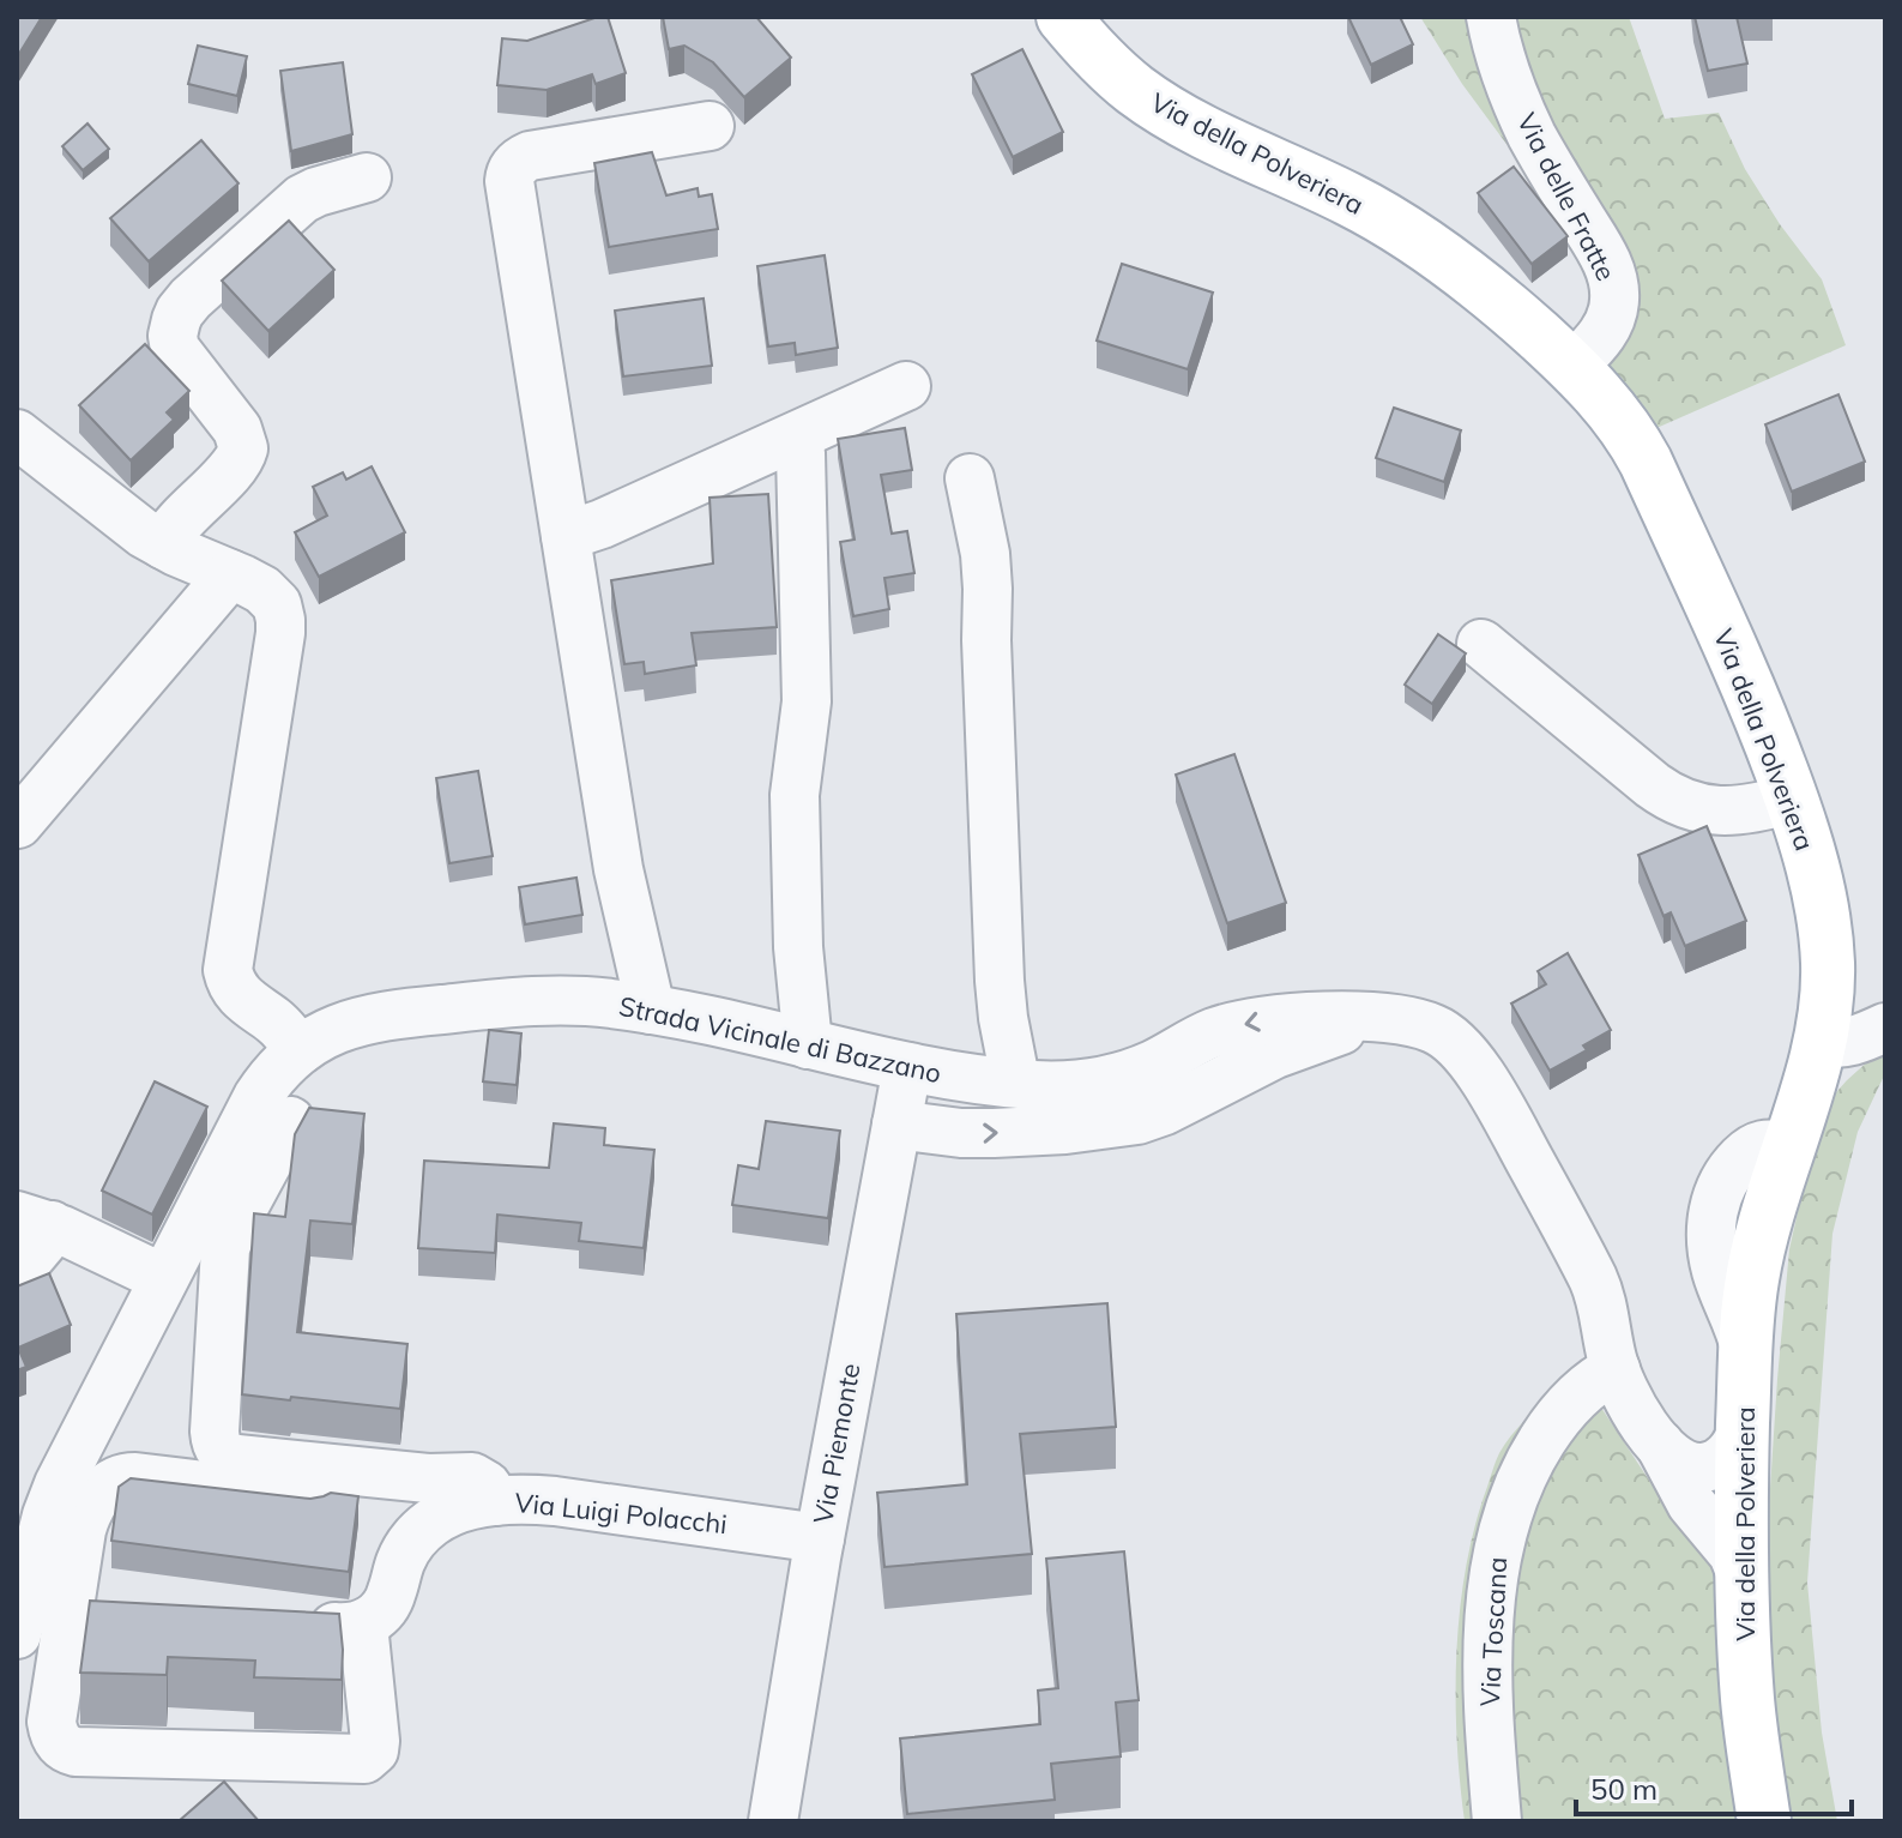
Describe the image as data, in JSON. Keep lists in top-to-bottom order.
{
  "streets": {
    "main road": ["Via della Polveriera"],
    "street": [
      "Via delle Fratte",
      "Strada Vicinale di Bazzano",
      "Via Piemonte",
      "Via Luigi Polacchi",
      "Via Toscana"
    ]
  },
  "crossings": [
    ["Via della Polveriera", "Via delle Fratte"],
    ["Via della Polveriera", "Strada Vicinale di Bazzano"],
    ["Strada Vicinale di Bazzano", "Via Piemonte"],
    ["Strada Vicinale di Bazzano", "Via Toscana"],
    ["Via Piemonte", "Via Luigi Polacchi"]
  ],
  "scale_bar": "50 m"
}
